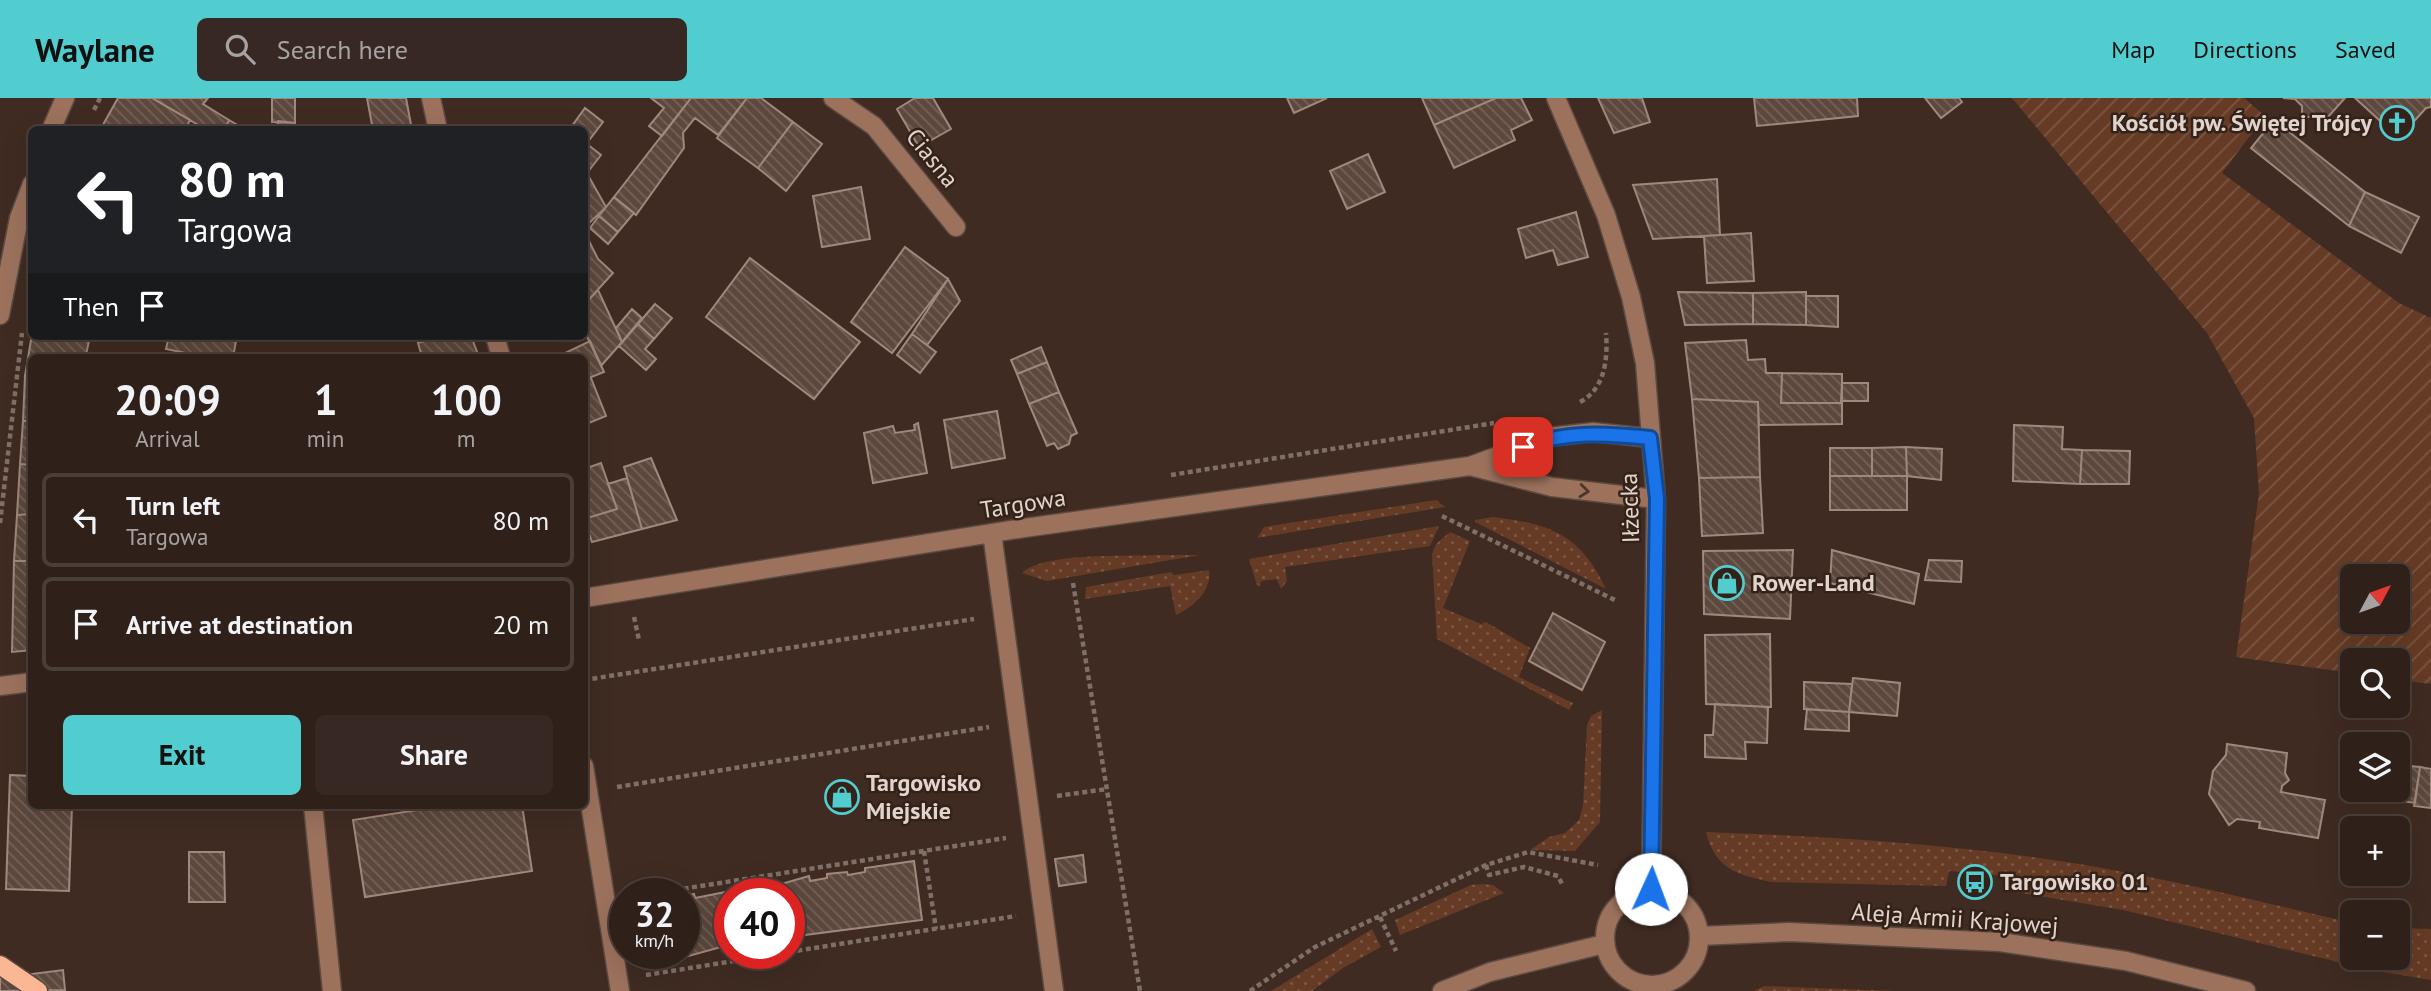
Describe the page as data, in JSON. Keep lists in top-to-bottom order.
{
  "streets": {
    "street": [
      "Ciasna",
      "Targowa",
      "Iłżecka",
      "Aleja Armii Krajowej"
    ]
  },
  "crossings": [
    ["Targowa", "Iłżecka"],
    ["Iłżecka", "Aleja Armii Krajowej"]
  ],
  "places": {
    "church": ["Kościół pw. Świętej Trójcy"],
    "shop": ["Rower-Land", "Targowisko Miejskie"],
    "bus stop": ["Targowisko 01"]
  },
  "north": "top right",
  "page": {
    "header": "Waylane",
    "search": "Search here",
    "nav": ["Map", "Directions", "Saved"],
    "turn": ["80 m", "Targowa"],
    "then": "Then",
    "eta": [
      "20:09",
      "Arrival",
      "1",
      "min",
      "100",
      "m"
    ],
    "list": [
      {
        "name": "Turn left",
        "note": "Targowa",
        "value": "80 m"
      },
      {
        "name": "Arrive at destination",
        "value": "20 m"
      }
    ],
    "map_buttons": ["+", "−"],
    "buttons": ["Exit", "Share"],
    "speed": "32 km/h",
    "limit": "40"
  }
}
